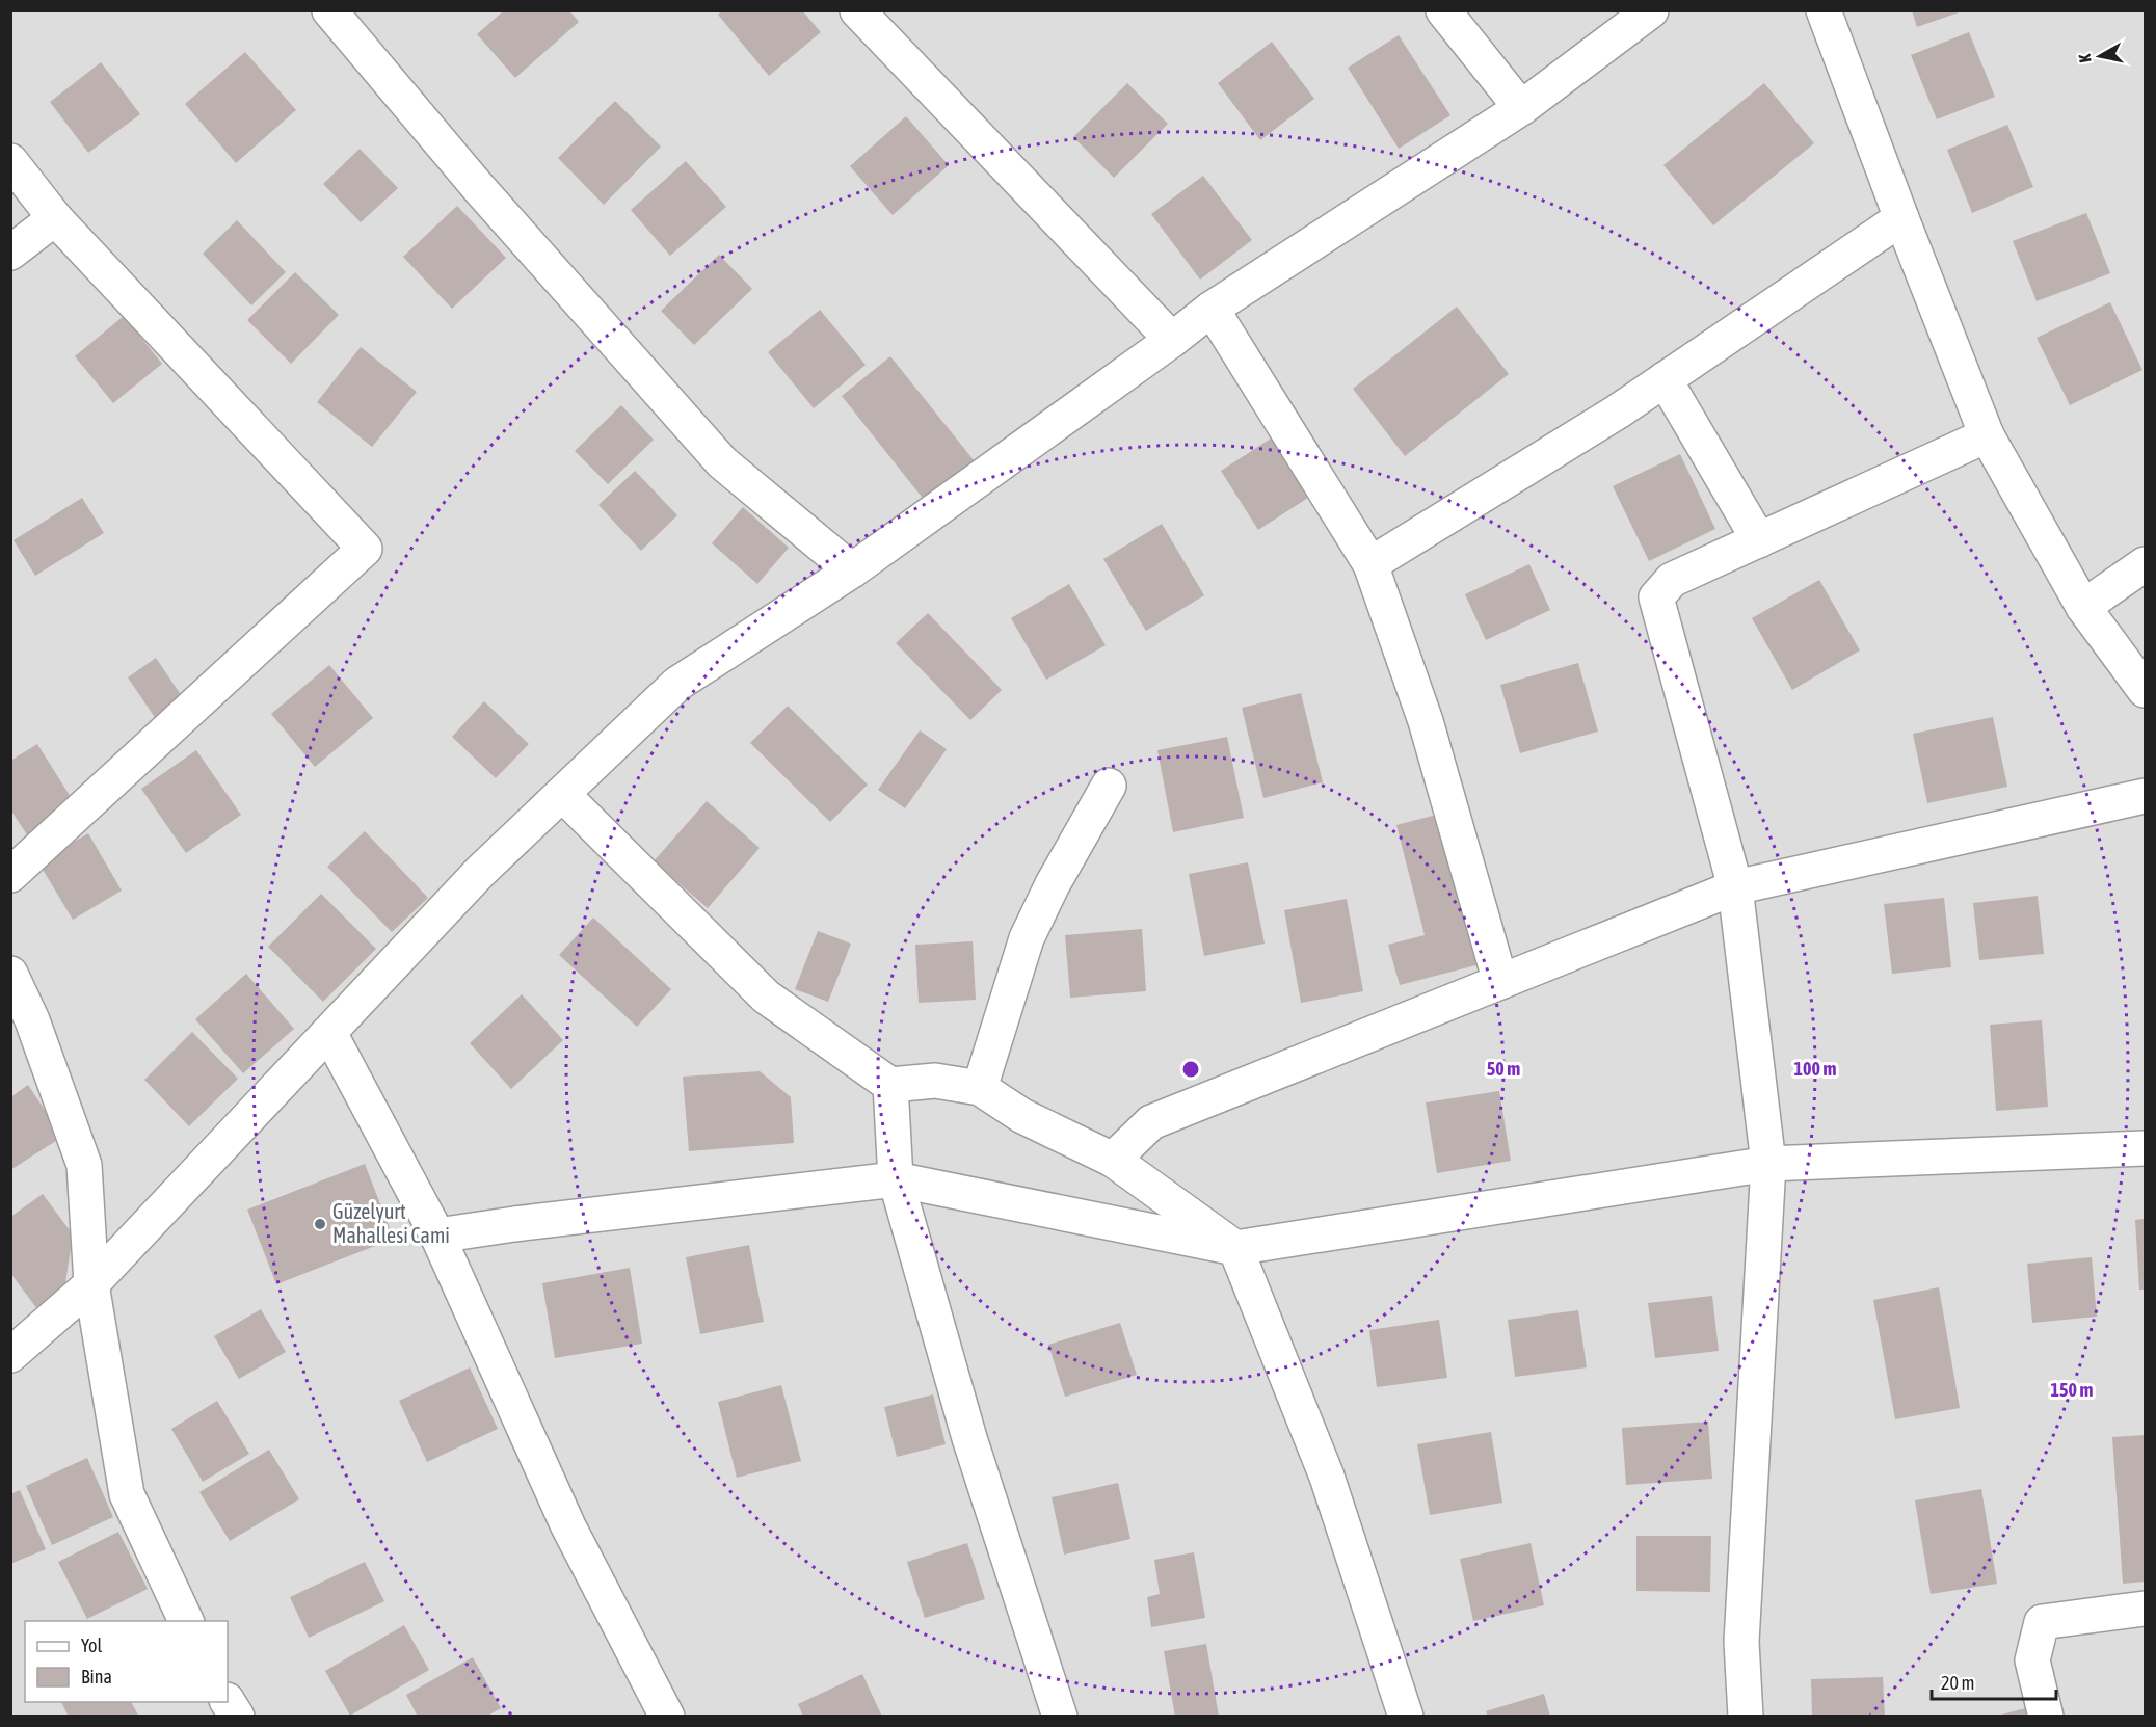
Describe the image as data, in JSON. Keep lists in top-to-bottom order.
{
  "places": ["Güzelyurt Mahallesi Cami"],
  "legend": ["Yol", "Bina"],
  "scale_bar": "20 m",
  "north": "left",
  "rings": ["50 m", "100 m", "150 m"]
}
